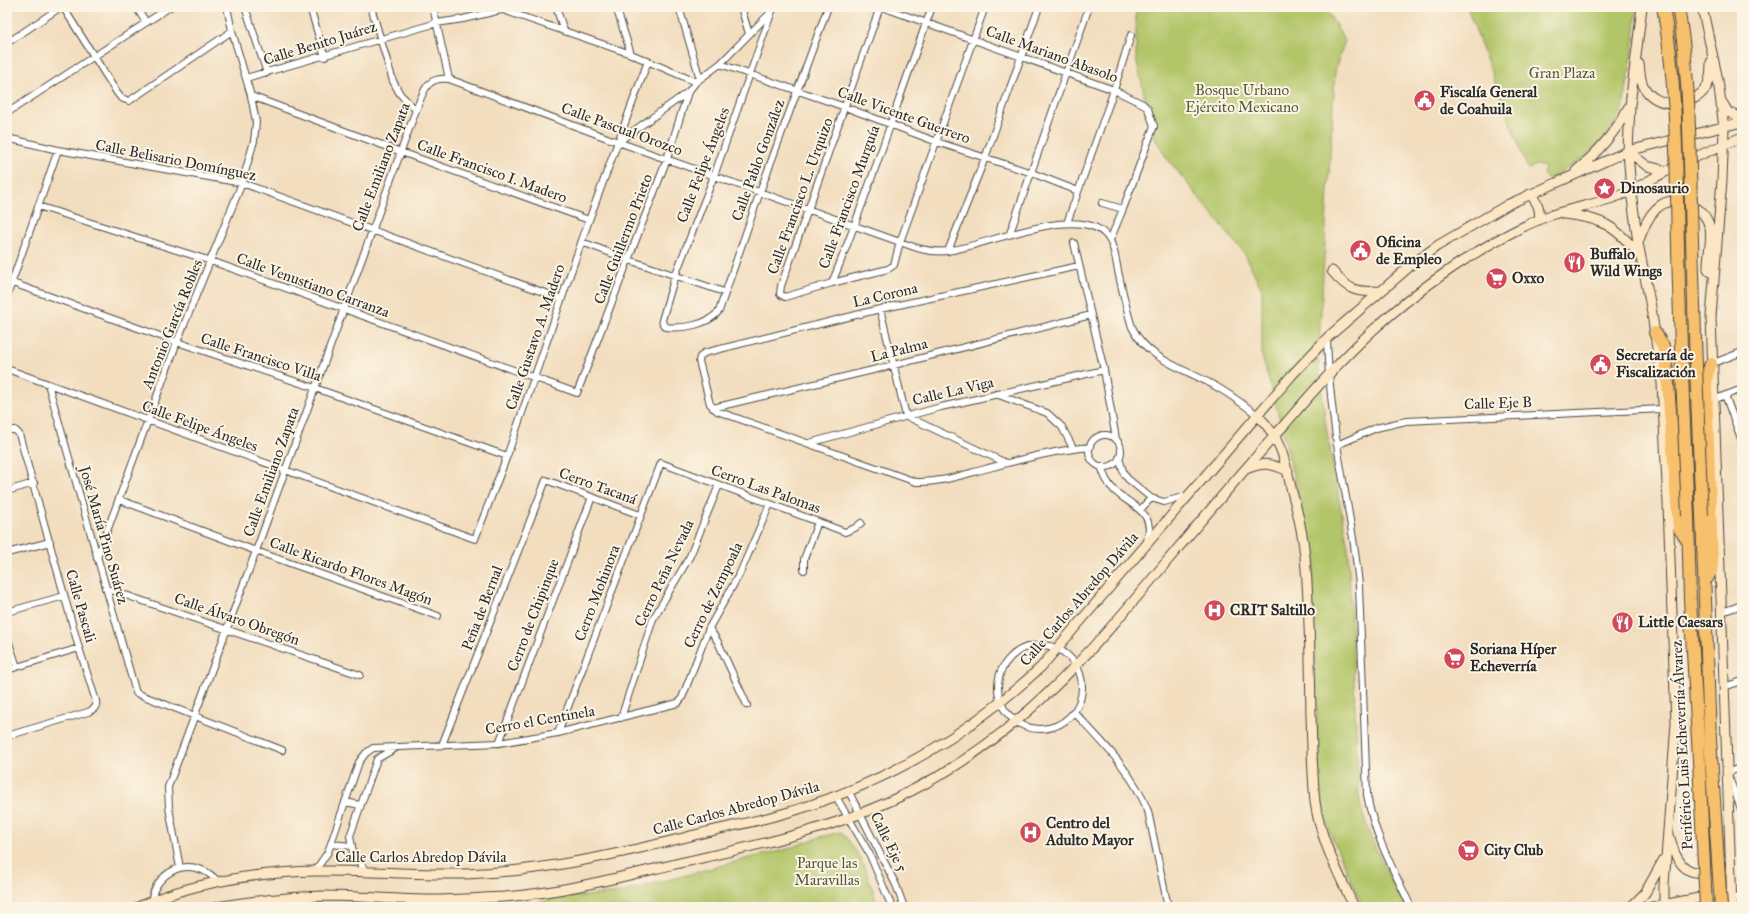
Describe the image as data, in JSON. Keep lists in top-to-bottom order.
{
  "streets": {
    "highway": ["Periférico Luis Echeverría Álvarez"],
    "main road": ["Calle Carlos Abredop Dávila"],
    "street": [
      "Calle Benito Juárez",
      "Calle Mariano Abasolo",
      "Calle Vicente Guerrero",
      "Calle Pascual Orozco",
      "Calle Belisario Domínguez",
      "Calle Pablo González",
      "Calle Felipe Ángeles",
      "Calle Emiliano Zapata",
      "Calle Francisco I. Madero",
      "Calle Francisco L. Urquizo",
      "Calle Francisco Murguía",
      "Calle Guillermo Prieto",
      "Calle Venustiano Carranza",
      "La Corona",
      "Antonio García Robles",
      "Calle Gustavo A. Madero",
      "La Palma",
      "Calle Francisco Villa",
      "Calle La Viga",
      "Calle Eje B",
      "Cerro Tacaná",
      "Cerro Las Palomas",
      "José María Pino Suárez",
      "Calle Ricardo Flores Magón",
      "Cerro Peña Nevada",
      "Cerro Mohinora",
      "Cerro de Zempoala",
      "Calle Pascali",
      "Peña de Bernal",
      "Cerro de Chipinque",
      "Calle Álvaro Obregón",
      "Cerro el Centinela",
      "Calle Eje 5"
    ]
  },
  "crossings": [
    ["Calle Benito Juárez", "Antonio García Robles"],
    ["Calle Mariano Abasolo", "Calle Francisco L. Urquizo"],
    ["Calle Mariano Abasolo", "Calle Francisco Murguía"],
    ["Calle Vicente Guerrero", "Calle Pablo González"],
    ["Calle Vicente Guerrero", "Calle Felipe Ángeles"],
    ["Calle Vicente Guerrero", "Calle Francisco L. Urquizo"],
    ["Calle Vicente Guerrero", "Calle Francisco Murguía"],
    ["Calle Pascual Orozco", "Calle Pablo González"],
    ["Calle Pascual Orozco", "Calle Felipe Ángeles"],
    ["Calle Pascual Orozco", "Calle Emiliano Zapata"],
    ["Calle Pascual Orozco", "Calle Francisco L. Urquizo"],
    ["Calle Pascual Orozco", "Calle Francisco Murguía"],
    ["Calle Pascual Orozco", "Calle Guillermo Prieto"],
    ["Calle Pascual Orozco", "Calle Gustavo A. Madero"],
    ["Calle Belisario Domínguez", "Calle Emiliano Zapata"],
    ["Calle Belisario Domínguez", "Antonio García Robles"],
    ["Calle Belisario Domínguez", "Calle Gustavo A. Madero"],
    ["Calle Pablo González", "Calle Felipe Ángeles"],
    ["Calle Felipe Ángeles", "Calle Emiliano Zapata"],
    ["Calle Felipe Ángeles", "Antonio García Robles"],
    ["Calle Felipe Ángeles", "Calle Gustavo A. Madero"],
    ["Calle Felipe Ángeles", "José María Pino Suárez"],
    ["Calle Emiliano Zapata", "Calle Francisco I. Madero"],
    ["Calle Emiliano Zapata", "Calle Venustiano Carranza"],
    ["Calle Emiliano Zapata", "Calle Francisco Villa"],
    ["Calle Emiliano Zapata", "José María Pino Suárez"],
    ["Calle Emiliano Zapata", "Calle Ricardo Flores Magón"],
    ["Calle Emiliano Zapata", "Calle Álvaro Obregón"],
    ["Calle Francisco I. Madero", "Antonio García Robles"],
    ["Calle Francisco I. Madero", "Calle Gustavo A. Madero"],
    ["Calle Francisco L. Urquizo", "Calle Francisco Murguía"],
    ["Calle Guillermo Prieto", "Calle Venustiano Carranza"],
    ["Calle Venustiano Carranza", "Antonio García Robles"],
    ["Calle Venustiano Carranza", "Calle Gustavo A. Madero"],
    ["La Corona", "La Palma"],
    ["Antonio García Robles", "Calle Francisco Villa"],
    ["Antonio García Robles", "José María Pino Suárez"],
    ["Antonio García Robles", "Calle Ricardo Flores Magón"],
    ["Calle Gustavo A. Madero", "Calle Francisco Villa"],
    ["Calle Eje B", "Periférico Luis Echeverría Álvarez"],
    ["Cerro Tacaná", "Cerro Mohinora"],
    ["Cerro Tacaná", "Peña de Bernal"],
    ["Cerro Tacaná", "Cerro de Chipinque"],
    ["Cerro Las Palomas", "Cerro Peña Nevada"],
    ["Cerro Las Palomas", "Cerro Mohinora"],
    ["Cerro Las Palomas", "Cerro de Zempoala"],
    ["José María Pino Suárez", "Calle Álvaro Obregón"],
    ["Cerro Peña Nevada", "Cerro el Centinela"],
    ["Cerro Mohinora", "Cerro el Centinela"],
    ["Cerro de Zempoala", "Cerro el Centinela"],
    ["Calle Carlos Abredop Dávila", "Cerro el Centinela"],
    ["Calle Carlos Abredop Dávila", "Periférico Luis Echeverría Álvarez"],
    ["Calle Carlos Abredop Dávila", "Calle Eje 5"],
    ["Peña de Bernal", "Cerro el Centinela"],
    ["Cerro de Chipinque", "Cerro el Centinela"]
  ],
  "parks": ["Gran Plaza", "Bosque Urbano Ejército Mexicano", "Parque las Maravillas"],
  "places": {
    "public building": ["Fiscalía General de Coahuila", "Oficina de Empleo", "Secretaría de Fiscalización"],
    "place": ["Dinosaurio"],
    "restaurant": ["Buffalo Wild Wings", "Little Caesars"],
    "supermarket": ["Oxxo", "Soriana Híper Echeverría", "City Club"],
    "hospital": ["CRIT Saltillo", "Centro del Adulto Mayor"]
  }
}
